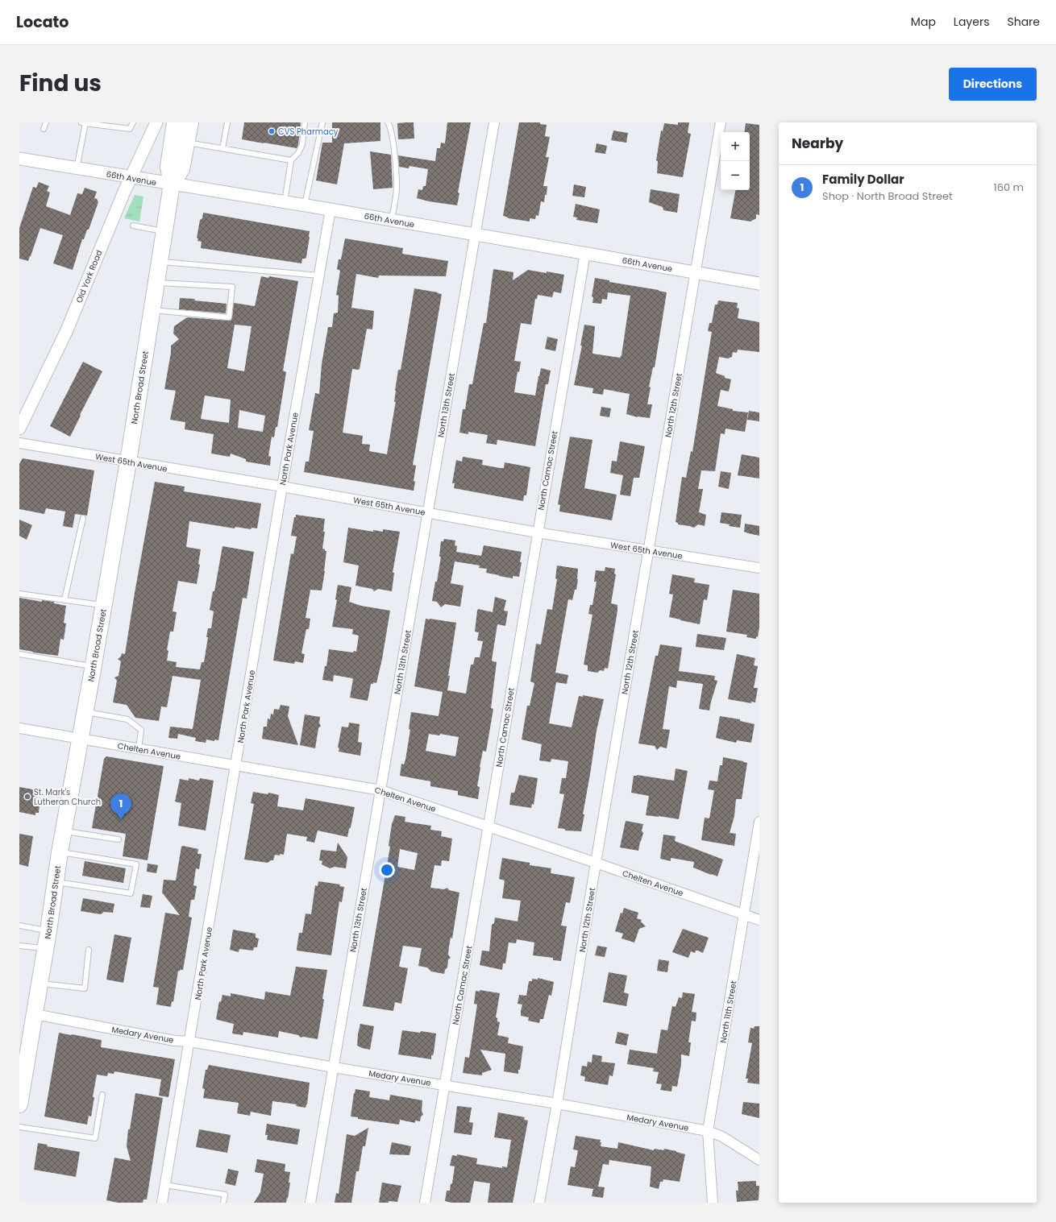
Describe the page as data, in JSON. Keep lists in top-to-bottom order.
{
  "streets": {
    "main road": ["North Broad Street"],
    "street": [
      "66th Avenue",
      "Old York Road",
      "North 13th Street",
      "North 12th Street",
      "North Park Avenue",
      "West 65th Avenue",
      "North Camac Street",
      "Chelten Avenue",
      "North 11th Street",
      "Medary Avenue"
    ]
  },
  "crossings": [
    ["66th Avenue", "Old York Road"],
    ["66th Avenue", "North Broad Street"],
    ["66th Avenue", "North 13th Street"],
    ["66th Avenue", "North 12th Street"],
    ["66th Avenue", "North Park Avenue"],
    ["66th Avenue", "North Camac Street"],
    ["North Broad Street", "West 65th Avenue"],
    ["North Broad Street", "Chelten Avenue"],
    ["North Broad Street", "Medary Avenue"],
    ["North 13th Street", "West 65th Avenue"],
    ["North 13th Street", "Chelten Avenue"],
    ["North 13th Street", "Medary Avenue"],
    ["North 12th Street", "West 65th Avenue"],
    ["North 12th Street", "Chelten Avenue"],
    ["North 12th Street", "Medary Avenue"],
    ["North Park Avenue", "West 65th Avenue"],
    ["North Park Avenue", "Chelten Avenue"],
    ["North Park Avenue", "Medary Avenue"],
    ["West 65th Avenue", "North Camac Street"],
    ["North Camac Street", "Chelten Avenue"],
    ["North Camac Street", "Medary Avenue"],
    ["Chelten Avenue", "North 11th Street"],
    ["North 11th Street", "Medary Avenue"]
  ],
  "places": ["CVS Pharmacy", "St. Mark's Lutheran Church"],
  "page": {
    "header": "Locato",
    "nav": ["Map", "Layers", "Share"],
    "title": "Find us",
    "buttons": "Directions",
    "heading": "Nearby",
    "map_buttons": ["+", "−"],
    "list": [
      {
        "mark": "1",
        "name": "Family Dollar",
        "note": "Shop · North Broad Street",
        "value": "160 m"
      }
    ],
    "pins": "1"
  }
}
